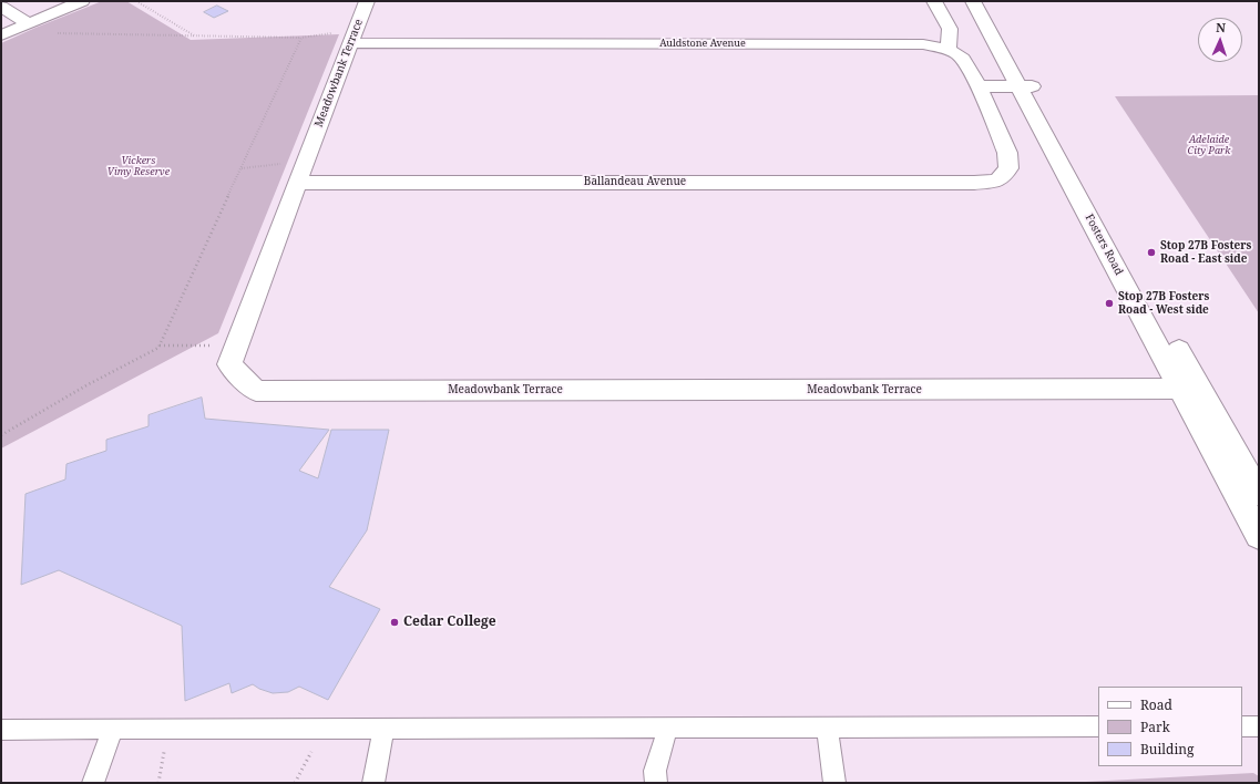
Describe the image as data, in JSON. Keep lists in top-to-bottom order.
{
  "streets": {
    "street": [
      "Auldstone Avenue",
      "Meadowbank Terrace",
      "Ballandeau Avenue",
      "Fosters Road"
    ]
  },
  "crossings": [
    ["Auldstone Avenue", "Meadowbank Terrace"],
    ["Meadowbank Terrace", "Ballandeau Avenue"],
    ["Meadowbank Terrace", "Fosters Road"]
  ],
  "parks": ["Adelaide City Park", "Vickers Vimy Reserve"],
  "places": ["Stop 27B Fosters Road - East side", "Stop 27B Fosters Road - West side", "Cedar College"],
  "legend": ["Road", "Park", "Building"],
  "north": "top"
}
